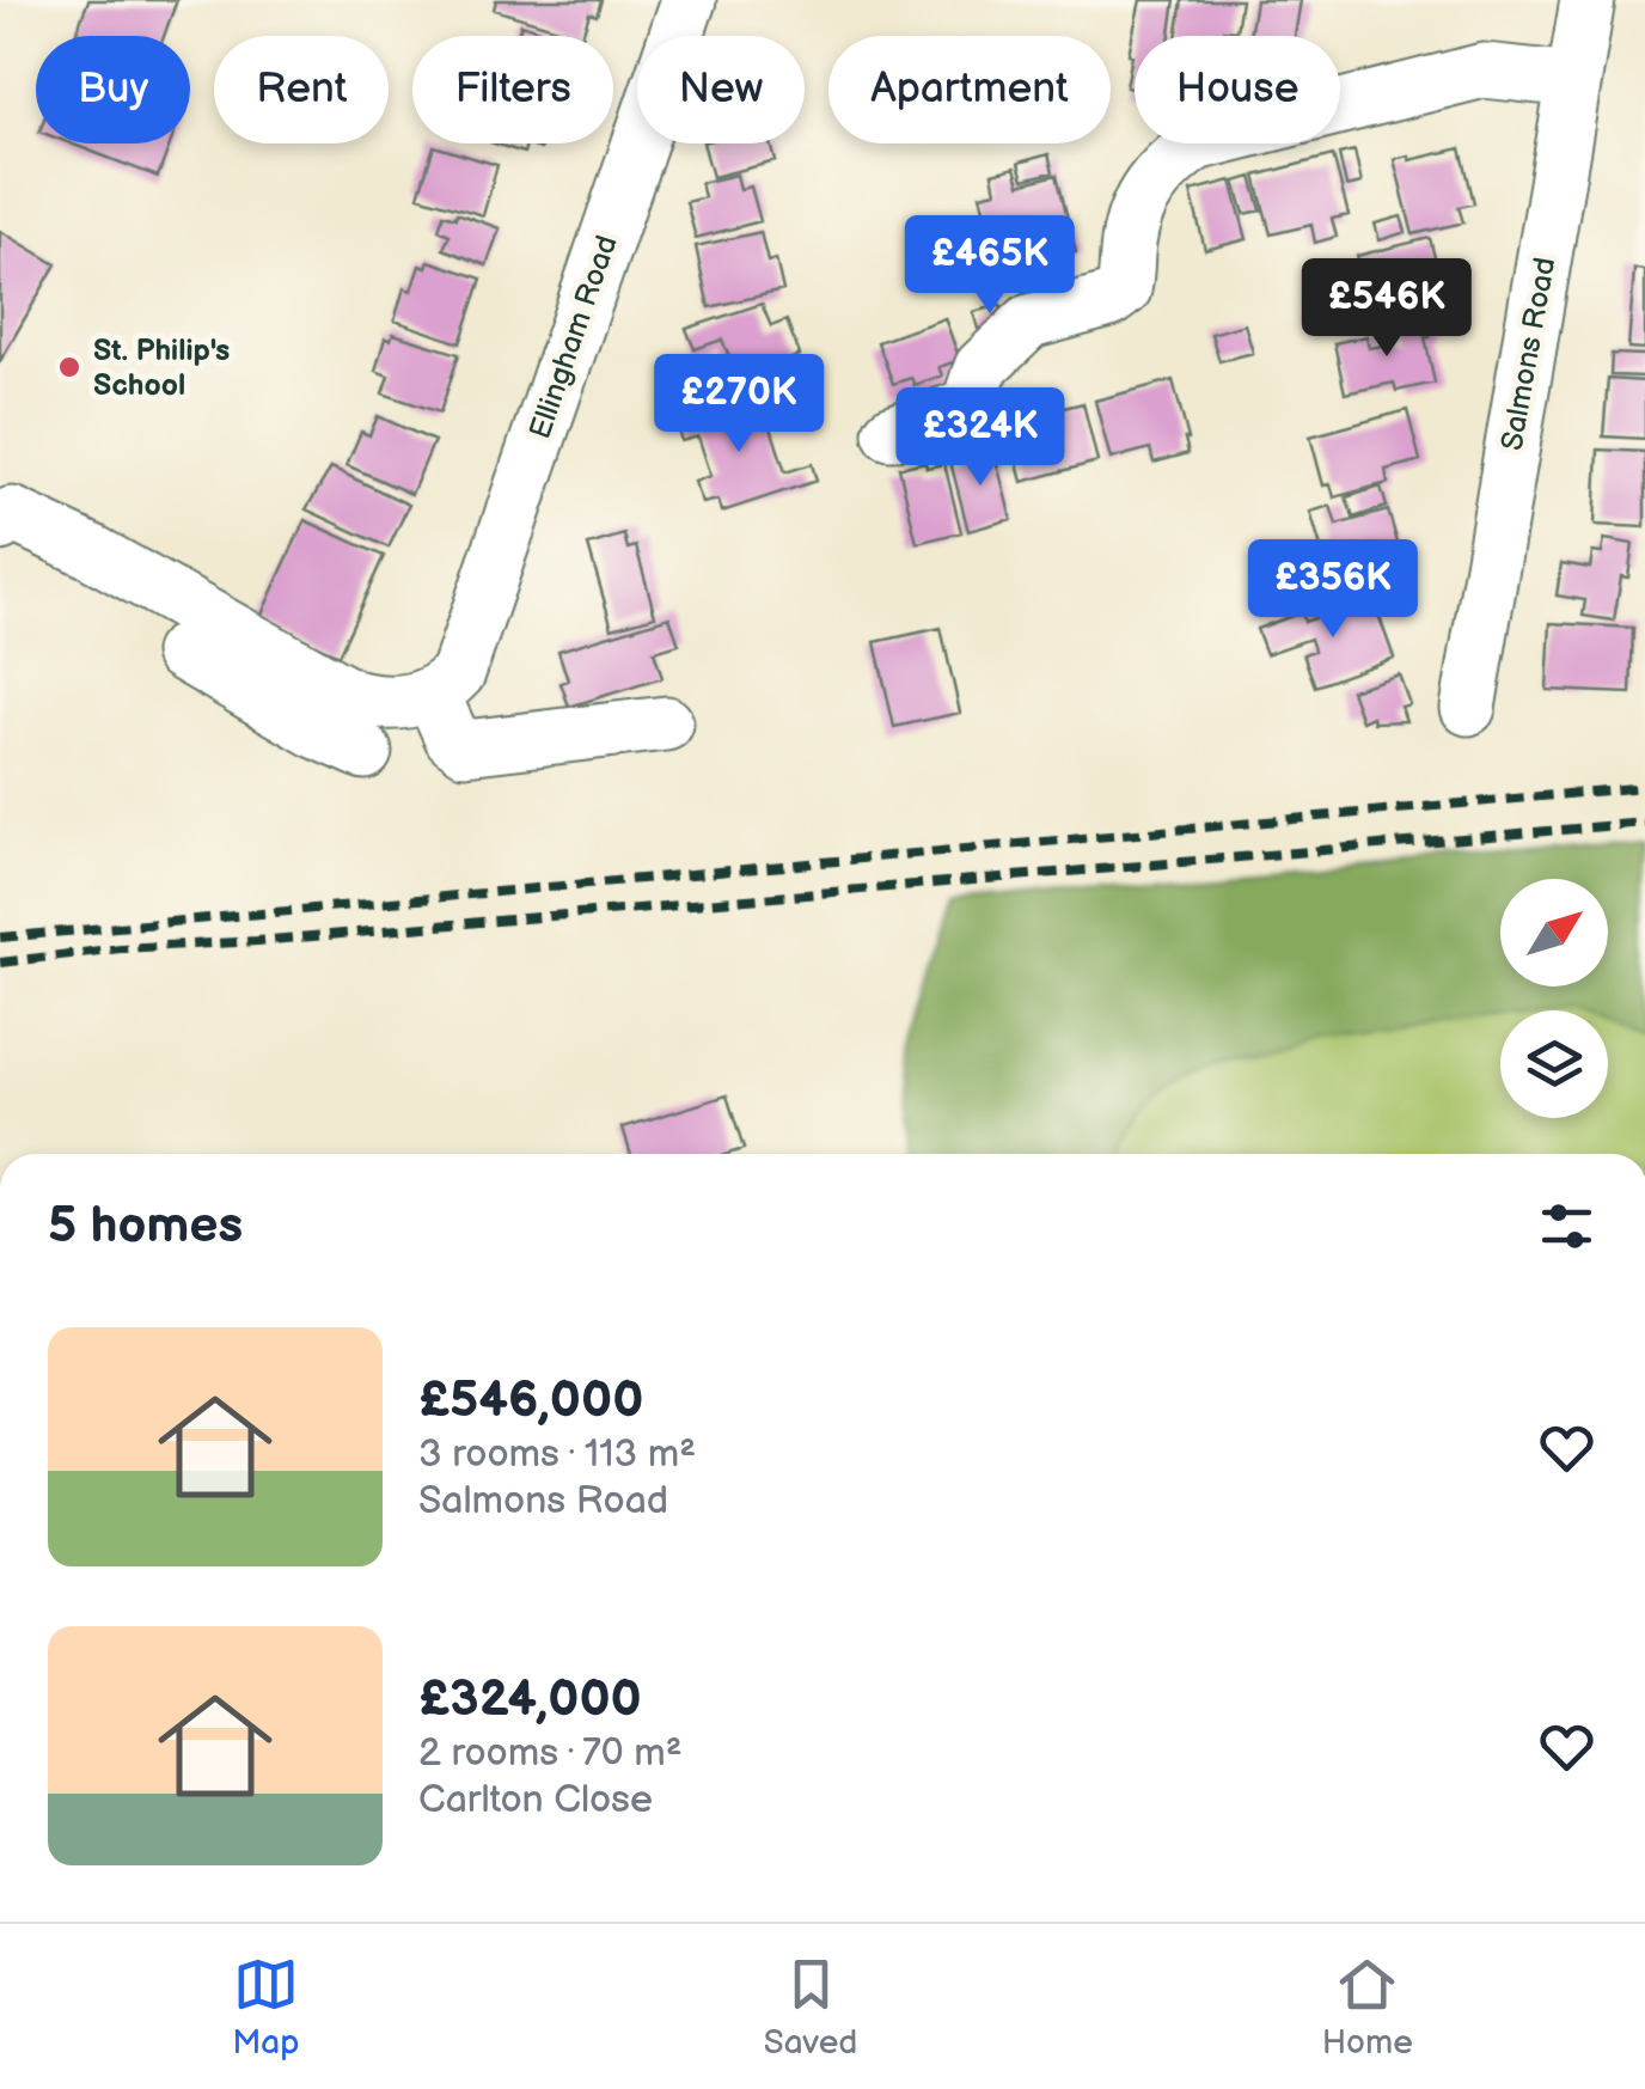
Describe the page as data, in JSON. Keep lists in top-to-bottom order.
{
  "streets": {
    "street": ["Ellingham Road", "Salmons Road"]
  },
  "places": ["St. Philip's School"],
  "north": "top right",
  "page": {
    "chip": [
      "Buy",
      "Rent",
      "Filters",
      "New",
      "Apartment",
      "House"
    ],
    "price": [
      "£465K",
      "£546K",
      "£270K",
      "£324K",
      "£356K"
    ],
    "heading": "5 homes",
    "list": [
      {
        "name": "£546,000",
        "note": "3 rooms · 113 m² · Salmons Road"
      },
      {
        "name": "£324,000",
        "note": "2 rooms · 70 m² · Carlton Close"
      }
    ],
    "tabs": ["Map", "Saved", "Home"]
  }
}
